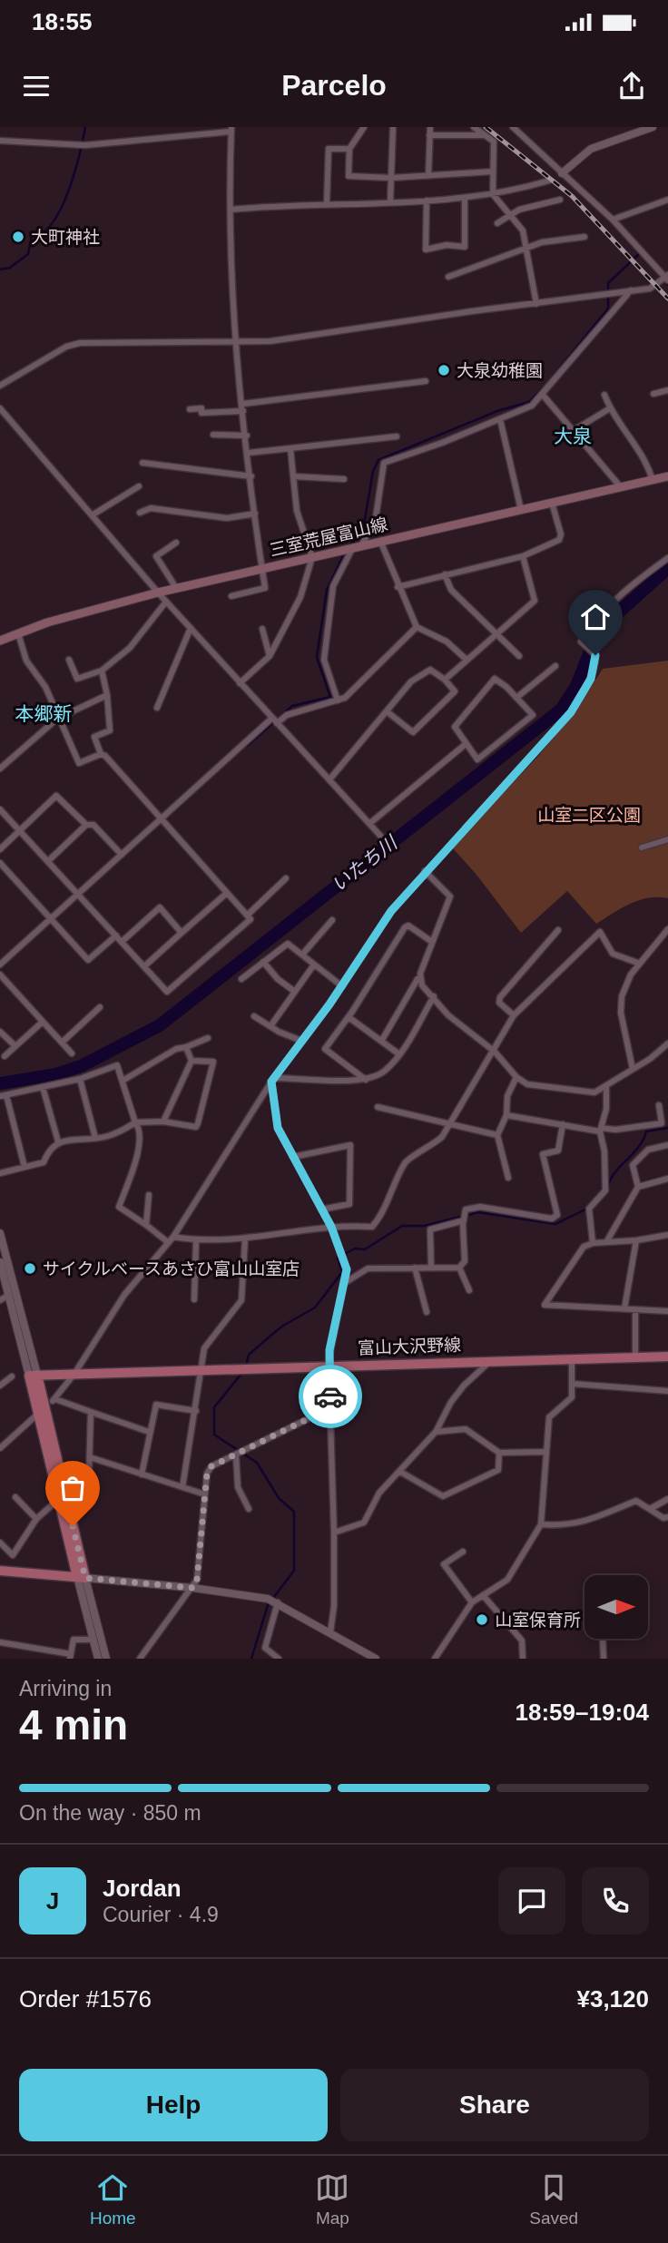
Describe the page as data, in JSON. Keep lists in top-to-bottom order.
{
  "streets": {
    "main road": ["三室荒屋富山線", "富山大沢野線"]
  },
  "districts": ["大泉", "本郷新"],
  "water": ["いたち川"],
  "parks": ["山室二区公園"],
  "places": [
    "大町神社",
    "大泉幼稚園",
    "サイクルベースあさひ富山山室店",
    "山室保育所"
  ],
  "north": "right",
  "page": {
    "status": "18:55",
    "header": "Parcelo",
    "heading": ["4 min", "Arriving in", "18:59–19:04"],
    "panel": [
      "Jordan",
      "Courier · 4.9",
      "Order #1576",
      "¥3,120"
    ],
    "bar": "On the way · 850 m",
    "round": "J",
    "buttons": ["Help", "Share"],
    "tabs": ["Home", "Map", "Saved"]
  }
}
